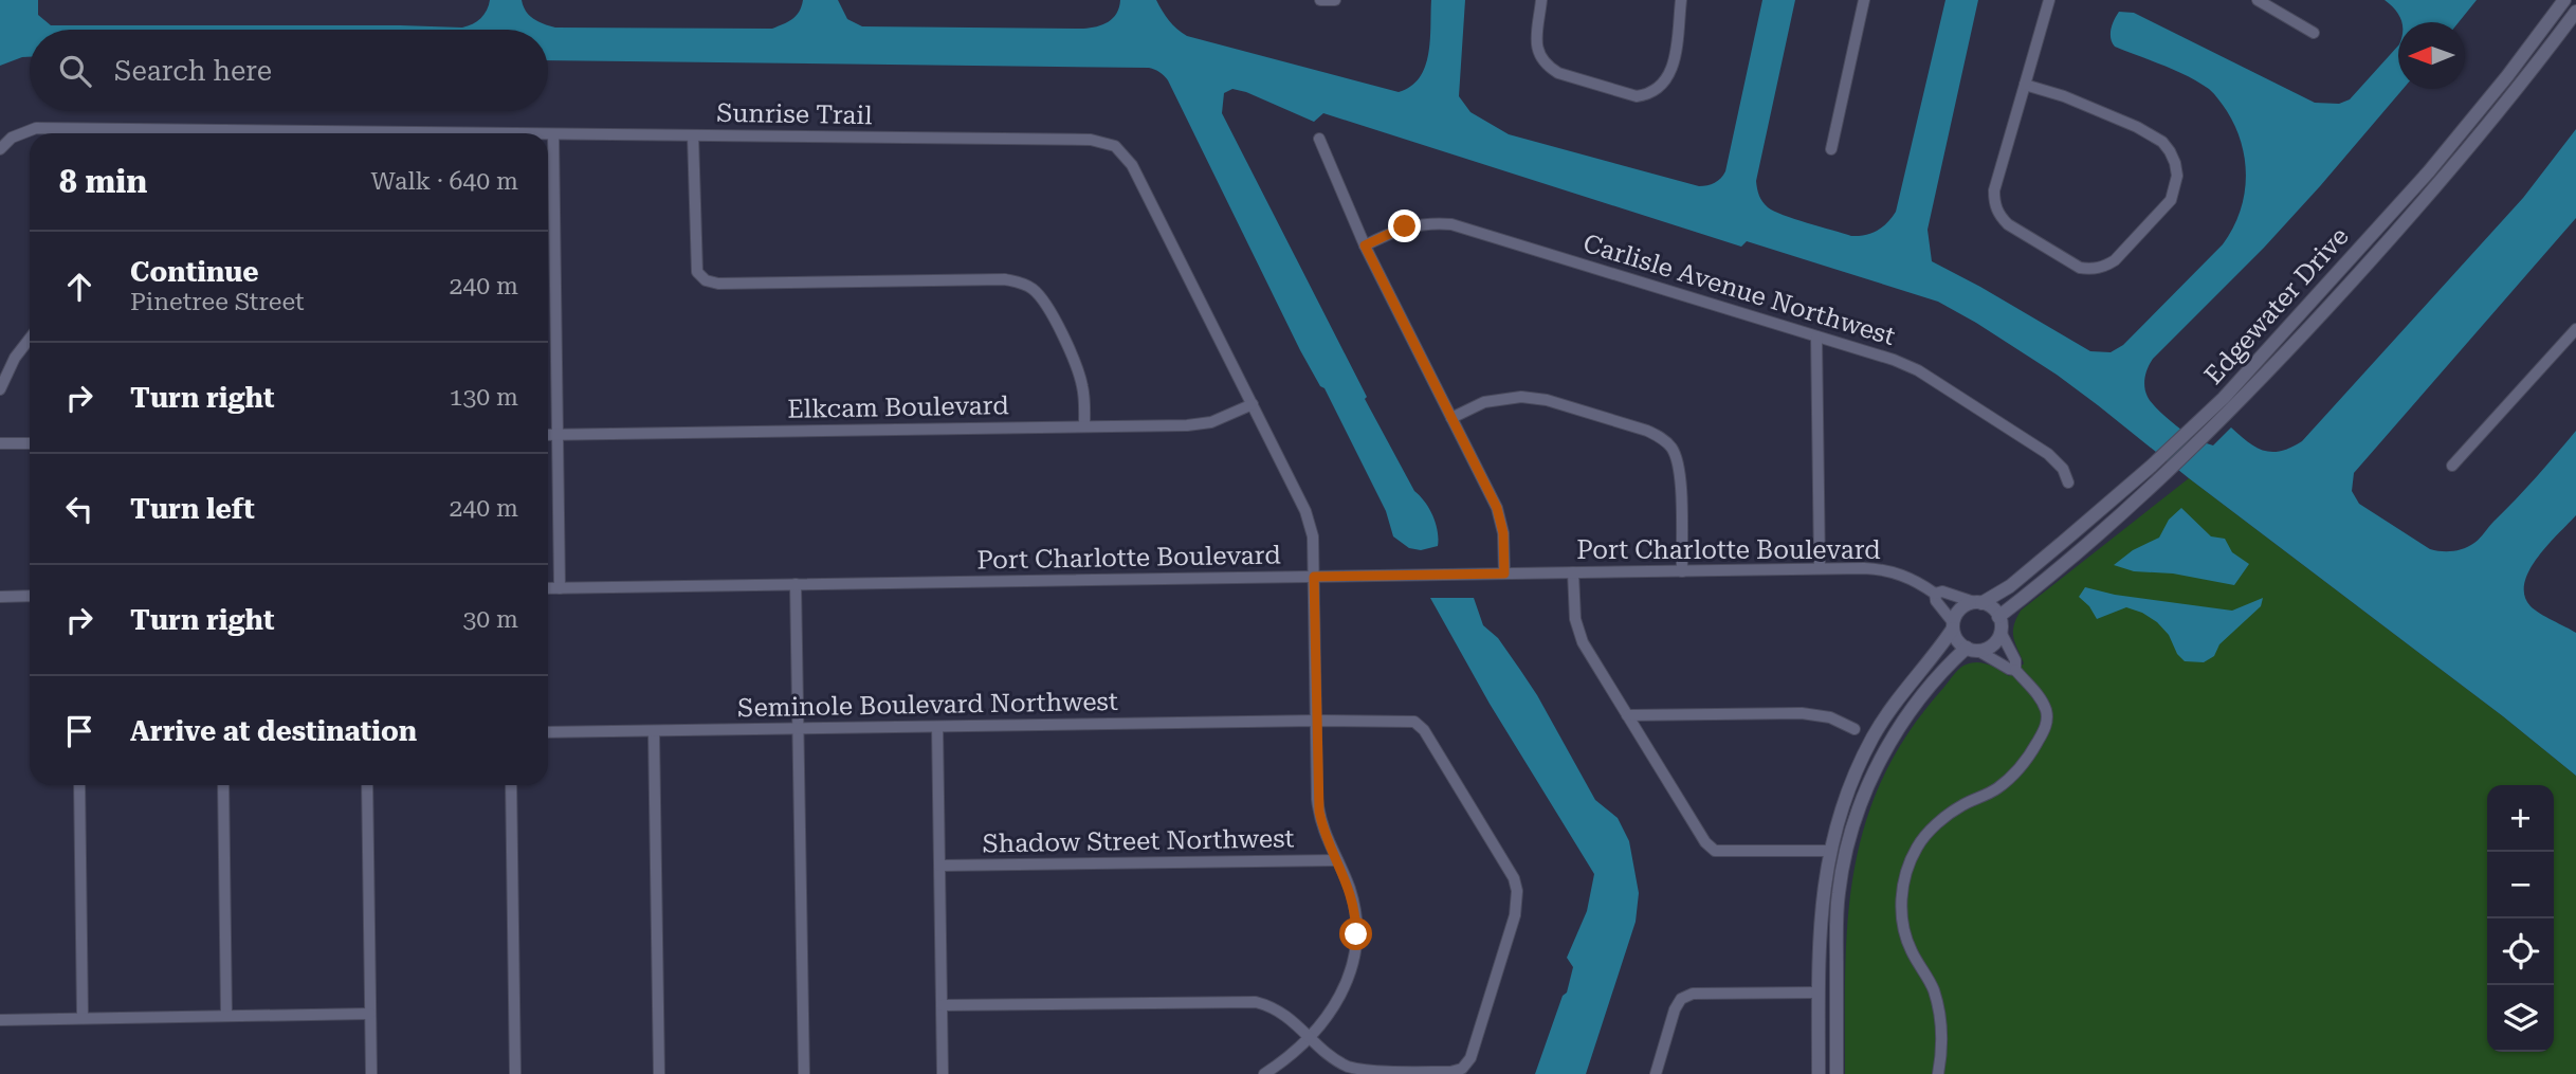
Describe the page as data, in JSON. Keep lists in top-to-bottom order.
{
  "streets": {
    "street": [
      "Sunrise Trail",
      "Carlisle Avenue Northwest",
      "Edgewater Drive",
      "Elkcam Boulevard",
      "Port Charlotte Boulevard",
      "Seminole Boulevard Northwest",
      "Shadow Street Northwest"
    ]
  },
  "crossings": [
    ["Sunrise Trail", "Elkcam Boulevard"],
    ["Sunrise Trail", "Port Charlotte Boulevard"],
    ["Sunrise Trail", "Seminole Boulevard Northwest"],
    ["Sunrise Trail", "Shadow Street Northwest"],
    ["Edgewater Drive", "Port Charlotte Boulevard"]
  ],
  "north": "left",
  "page": {
    "search": "Search here",
    "heading": ["8 min", "Walk · 640 m"],
    "list": [
      ["Continue", "Pinetree Street", "240 m"],
      ["Turn right", "130 m"],
      ["Turn left", "240 m"],
      ["Turn right", "30 m"],
      "Arrive at destination"
    ],
    "map_buttons": ["+", "−"]
  }
}
